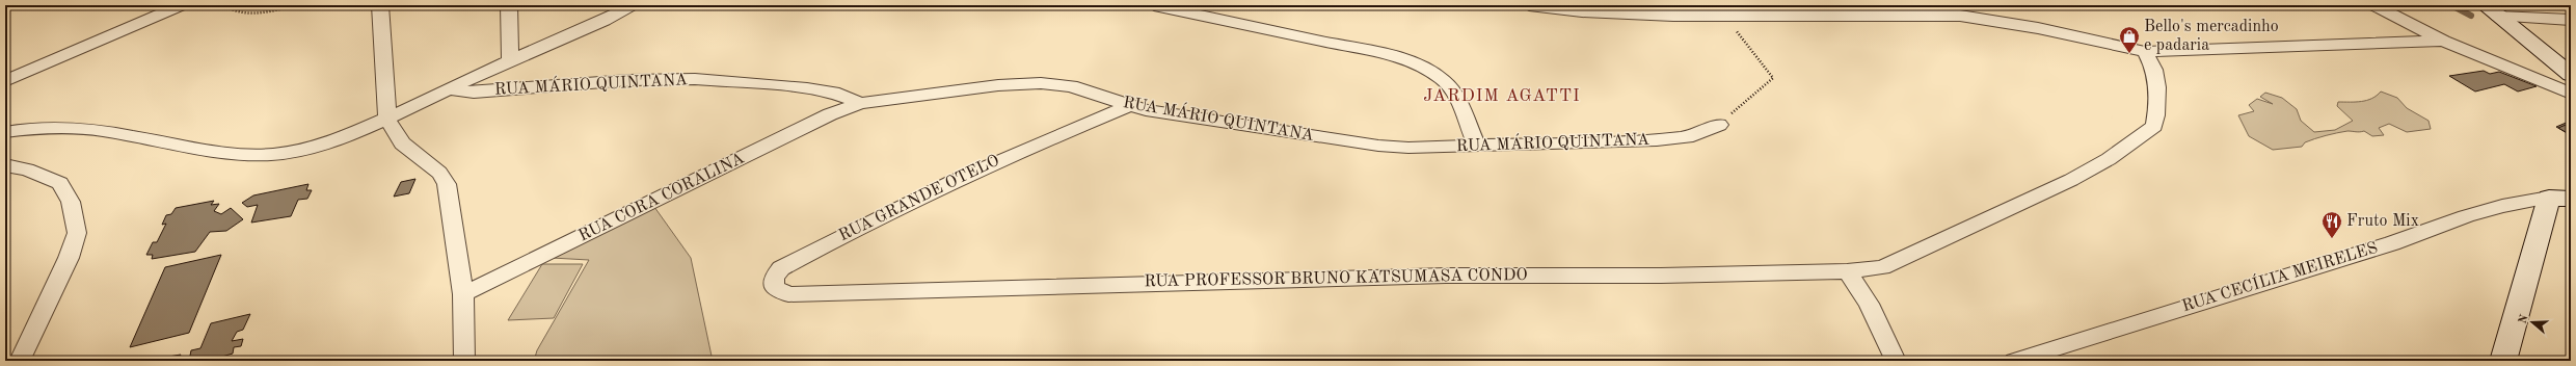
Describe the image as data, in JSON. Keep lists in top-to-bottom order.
{
  "streets": {
    "street": [
      "RUA MÁRIO QUINTANA",
      "RUA CORA CORALINA",
      "RUA GRANDE OTELO",
      "RUA CECÍLIA MEIRELES",
      "RUA PROFESSOR BRUNO KATSUMASA CONDO"
    ]
  },
  "crossings": [
    ["RUA MÁRIO QUINTANA", "RUA CORA CORALINA"],
    ["RUA MÁRIO QUINTANA", "RUA GRANDE OTELO"],
    ["RUA GRANDE OTELO", "RUA PROFESSOR BRUNO KATSUMASA CONDO"]
  ],
  "districts": ["JARDIM AGATTI"],
  "places": {
    "shop": ["Bello's mercadinho e padaria"],
    "restaurant": ["Fruto Mix"]
  },
  "north": "left"
}
